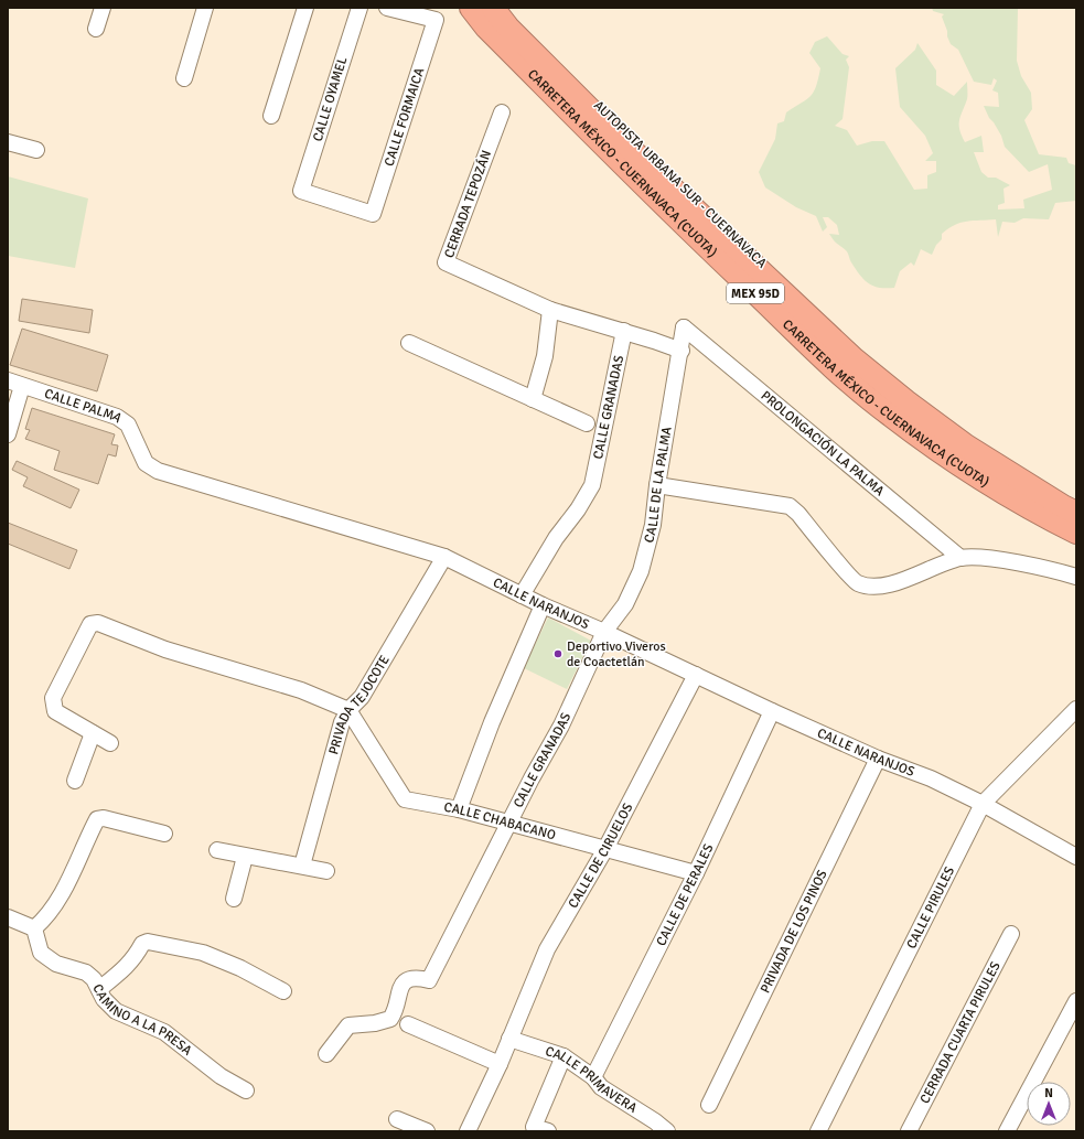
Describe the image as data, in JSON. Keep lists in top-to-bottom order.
{
  "streets": {
    "highway": ["CARRETERA MÉXICO - CUERNAVACA (CUOTA)", "AUTOPISTA URBANA SUR - CUERNAVACA", "MEX 95D"],
    "street": [
      "CALLE OYAMEL",
      "CALLE FORMAICA",
      "CERRADA TEPOZÁN",
      "CALLE PALMA",
      "CALLE GRANADAS",
      "PROLONGACIÓN LA PALMA",
      "CALLE DE LA PALMA",
      "CALLE NARANJOS",
      "PRIVADA TEJOCOTE",
      "CALLE CHABACANO",
      "CALLE DE CIRUELOS",
      "CALLE DE PERALES",
      "CALLE PIRULES",
      "PRIVADA DE LOS PINOS",
      "CAMINO A LA PRESA",
      "CERRADA CUARTA PIRULES",
      "CALLE PRIMAVERA"
    ]
  },
  "crossings": [
    ["CALLE OYAMEL", "CALLE FORMAICA"],
    ["CARRETERA MÉXICO - CUERNAVACA (CUOTA)", "AUTOPISTA URBANA SUR - CUERNAVACA"],
    ["CERRADA TEPOZÁN", "CALLE GRANADAS"],
    ["CERRADA TEPOZÁN", "CALLE DE LA PALMA"],
    ["CALLE PALMA", "CALLE NARANJOS"],
    ["CALLE GRANADAS", "CALLE DE LA PALMA"],
    ["CALLE GRANADAS", "CALLE NARANJOS"],
    ["CALLE GRANADAS", "CALLE CHABACANO"],
    ["PROLONGACIÓN LA PALMA", "CALLE DE LA PALMA"],
    ["CALLE DE LA PALMA", "CALLE NARANJOS"],
    ["CALLE NARANJOS", "PRIVADA TEJOCOTE"],
    ["CALLE NARANJOS", "CALLE DE CIRUELOS"],
    ["CALLE NARANJOS", "CALLE DE PERALES"],
    ["CALLE NARANJOS", "CALLE PIRULES"],
    ["CALLE NARANJOS", "PRIVADA DE LOS PINOS"],
    ["PRIVADA TEJOCOTE", "CALLE CHABACANO"],
    ["CALLE CHABACANO", "CALLE DE CIRUELOS"],
    ["CALLE CHABACANO", "CALLE DE PERALES"],
    ["CALLE DE CIRUELOS", "CALLE PRIMAVERA"],
    ["CALLE DE PERALES", "CALLE PRIMAVERA"]
  ],
  "places": ["Deportivo Viveros de Coactetlán"],
  "north": "top"
}
